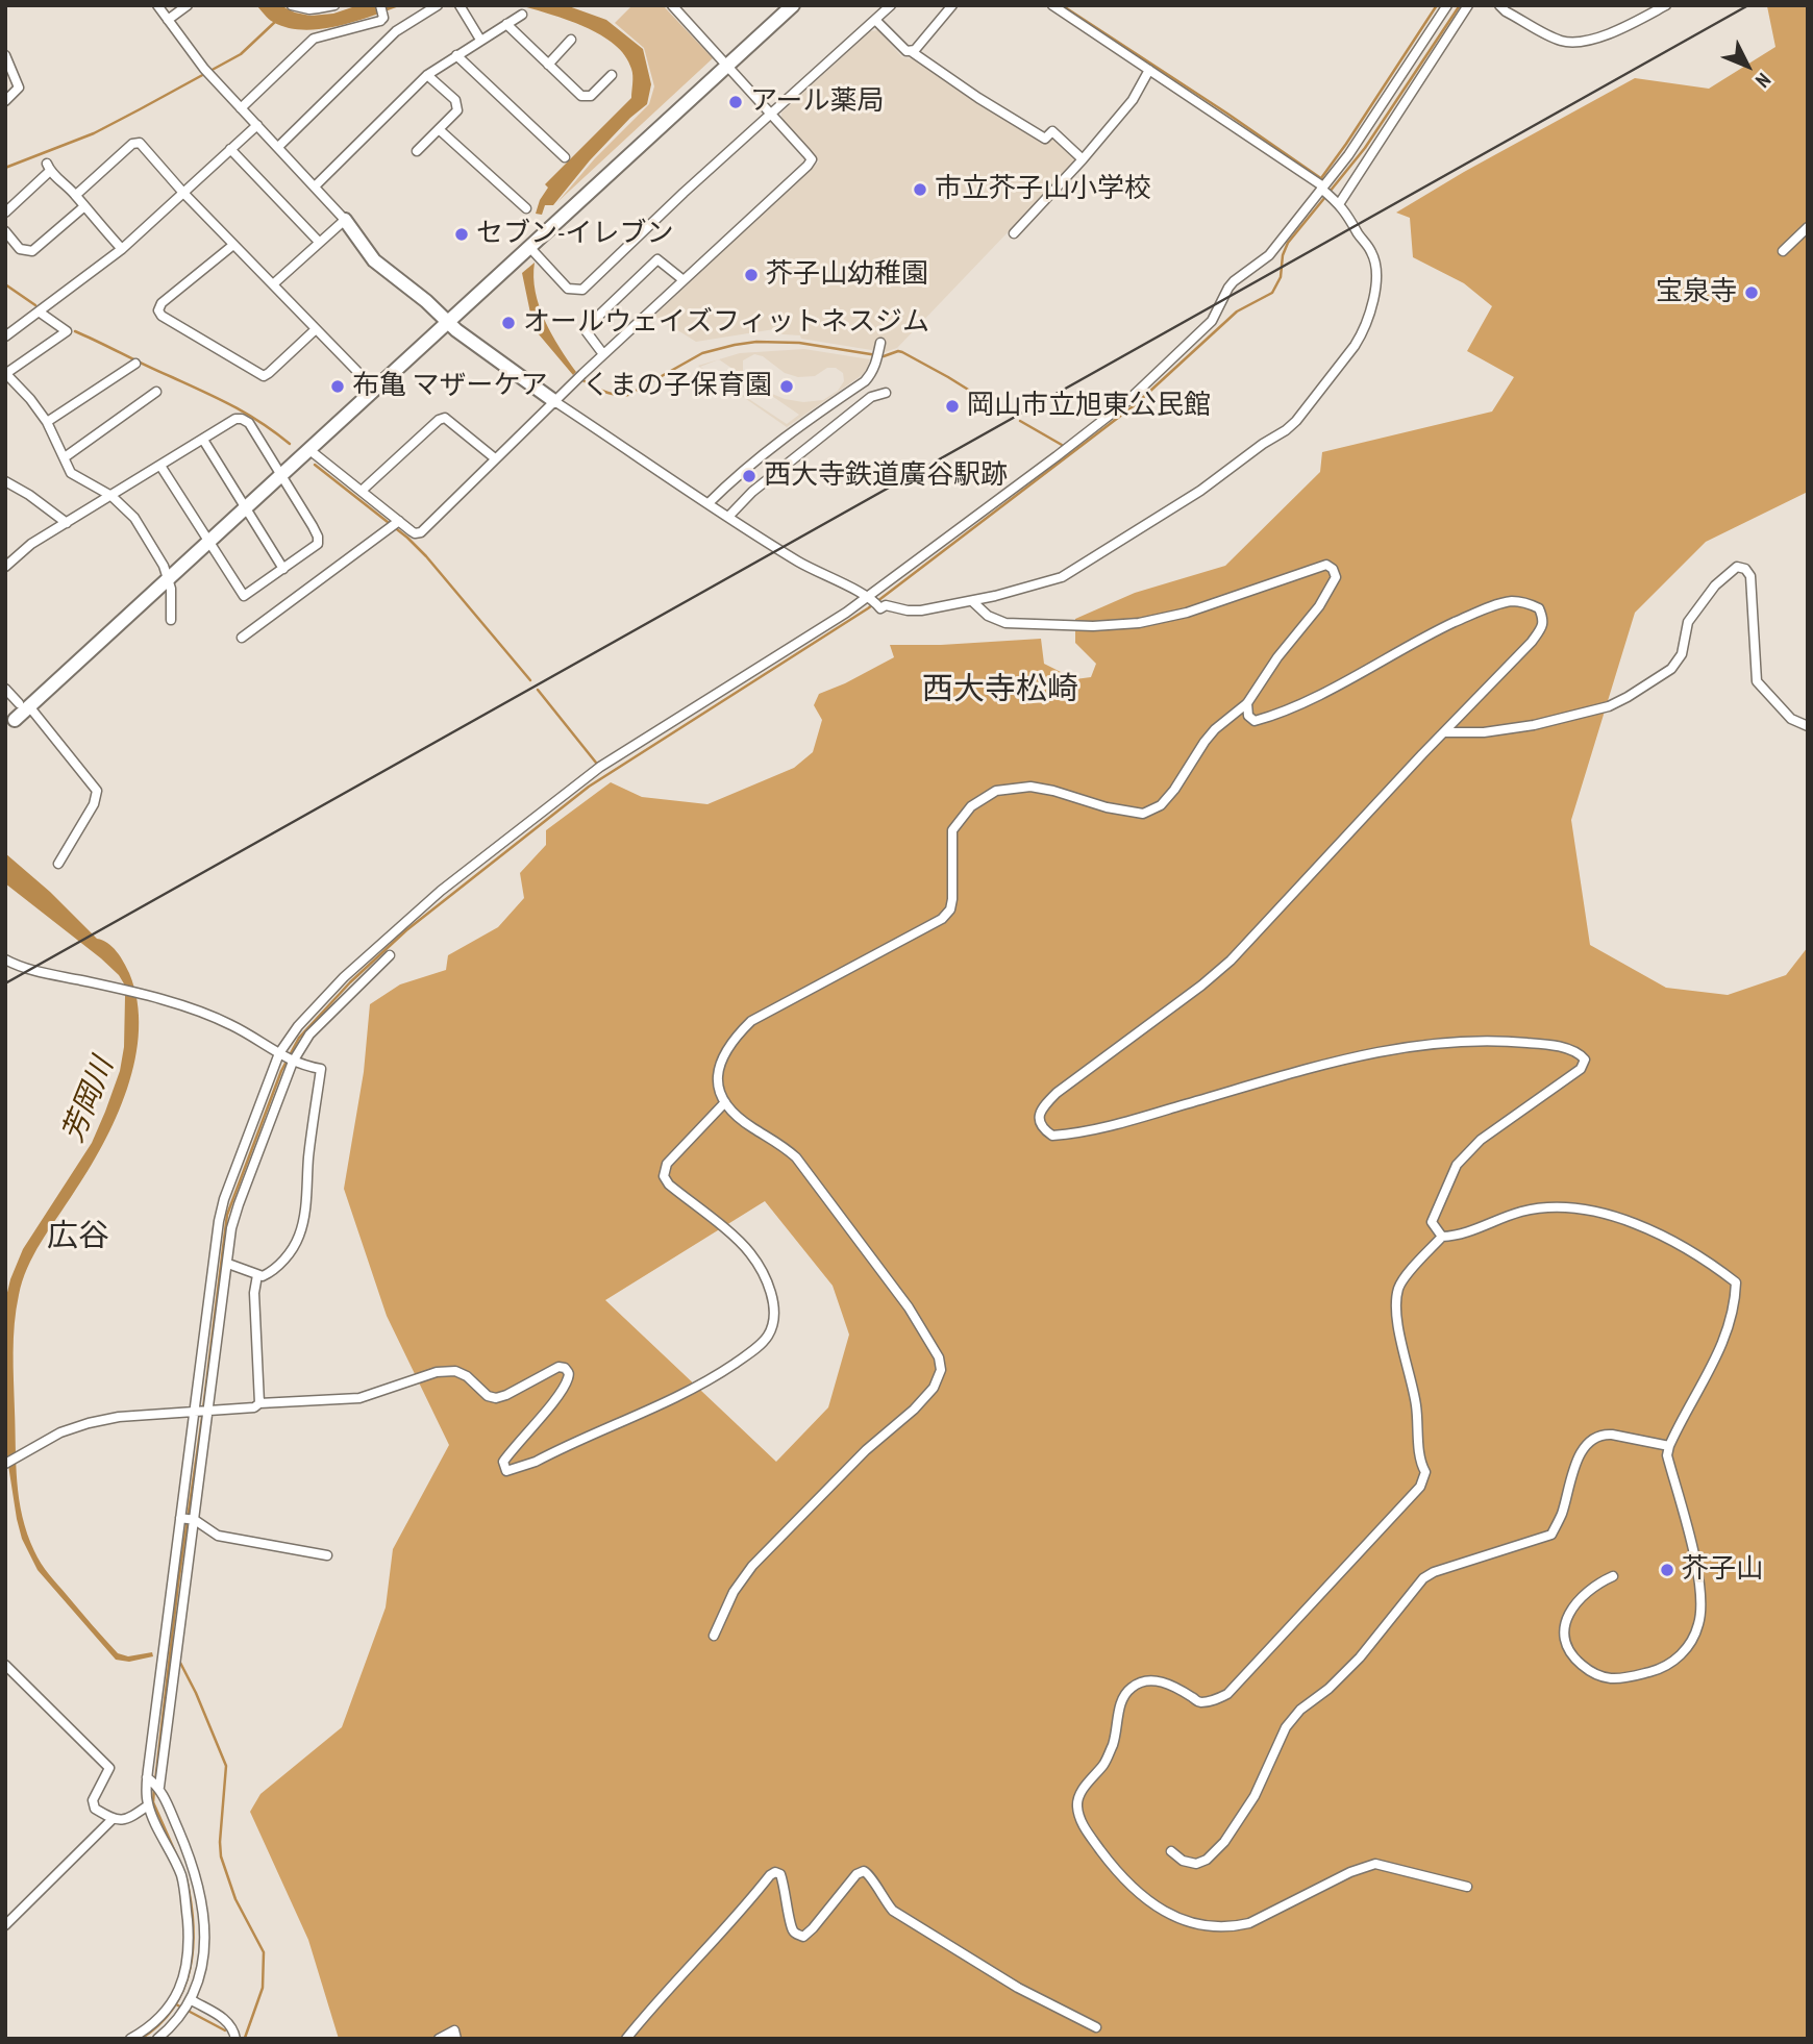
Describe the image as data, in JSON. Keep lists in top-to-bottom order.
{
  "districts": ["西大寺松崎", "広谷"],
  "water": ["芳岡川"],
  "places": [
    "アール薬局",
    "市立芥子山小学校",
    "セブン-イレブン",
    "芥子山幼稚園",
    "宝泉寺",
    "オールウェイズフィットネスジム",
    "布亀 マザーケア",
    "くまの子保育園",
    "岡山市立旭東公民館",
    "西大寺鉄道廣谷駅跡",
    "芥子山"
  ],
  "north": "bottom right"
}
